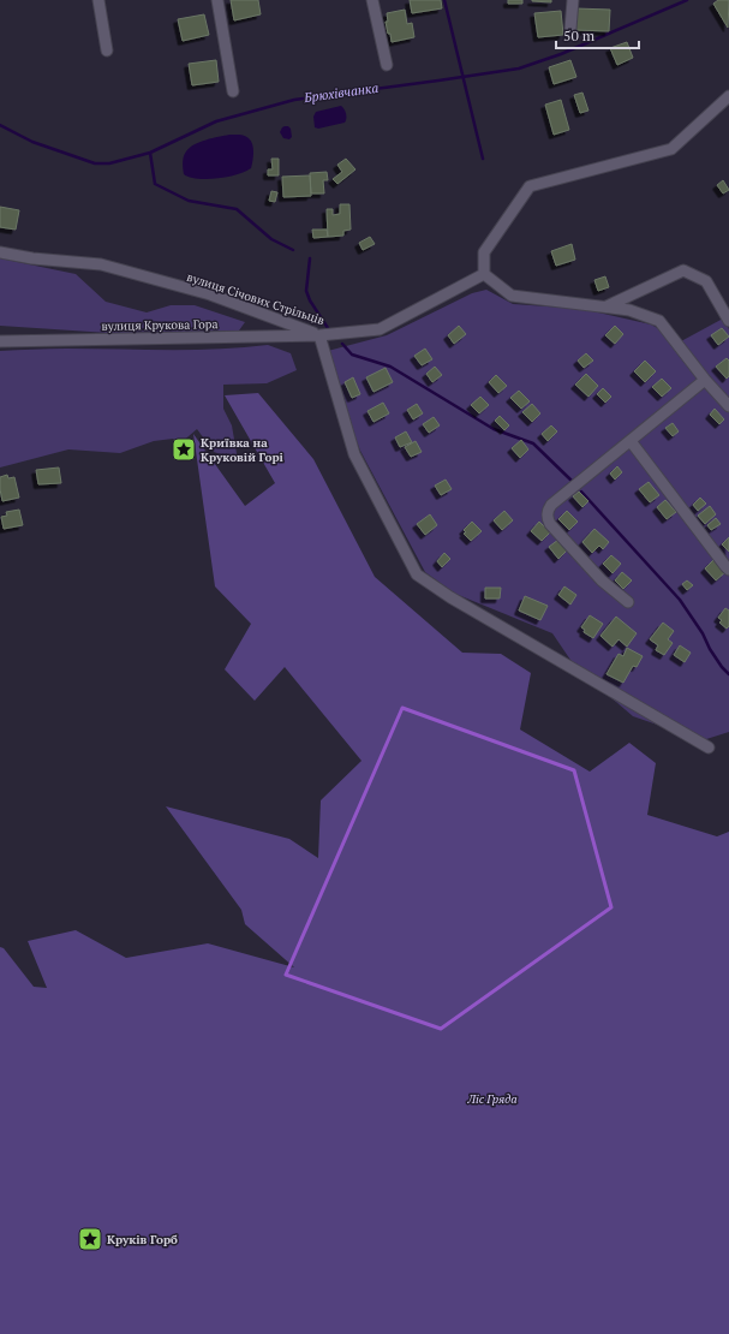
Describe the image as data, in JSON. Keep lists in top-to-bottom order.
{
  "streets": {
    "street": ["вулиця Січових Стрільців", "вулиця Крукова Гора"]
  },
  "crossings": [
    ["вулиця Січових Стрільців", "вулиця Крукова Гора"]
  ],
  "water": ["Брюхівчанка"],
  "parks": ["Ліс Гряда"],
  "places": {
    "place": ["Криївка на Круковій Горі", "Круків Горб"]
  },
  "scale_bar": "50 m"
}
